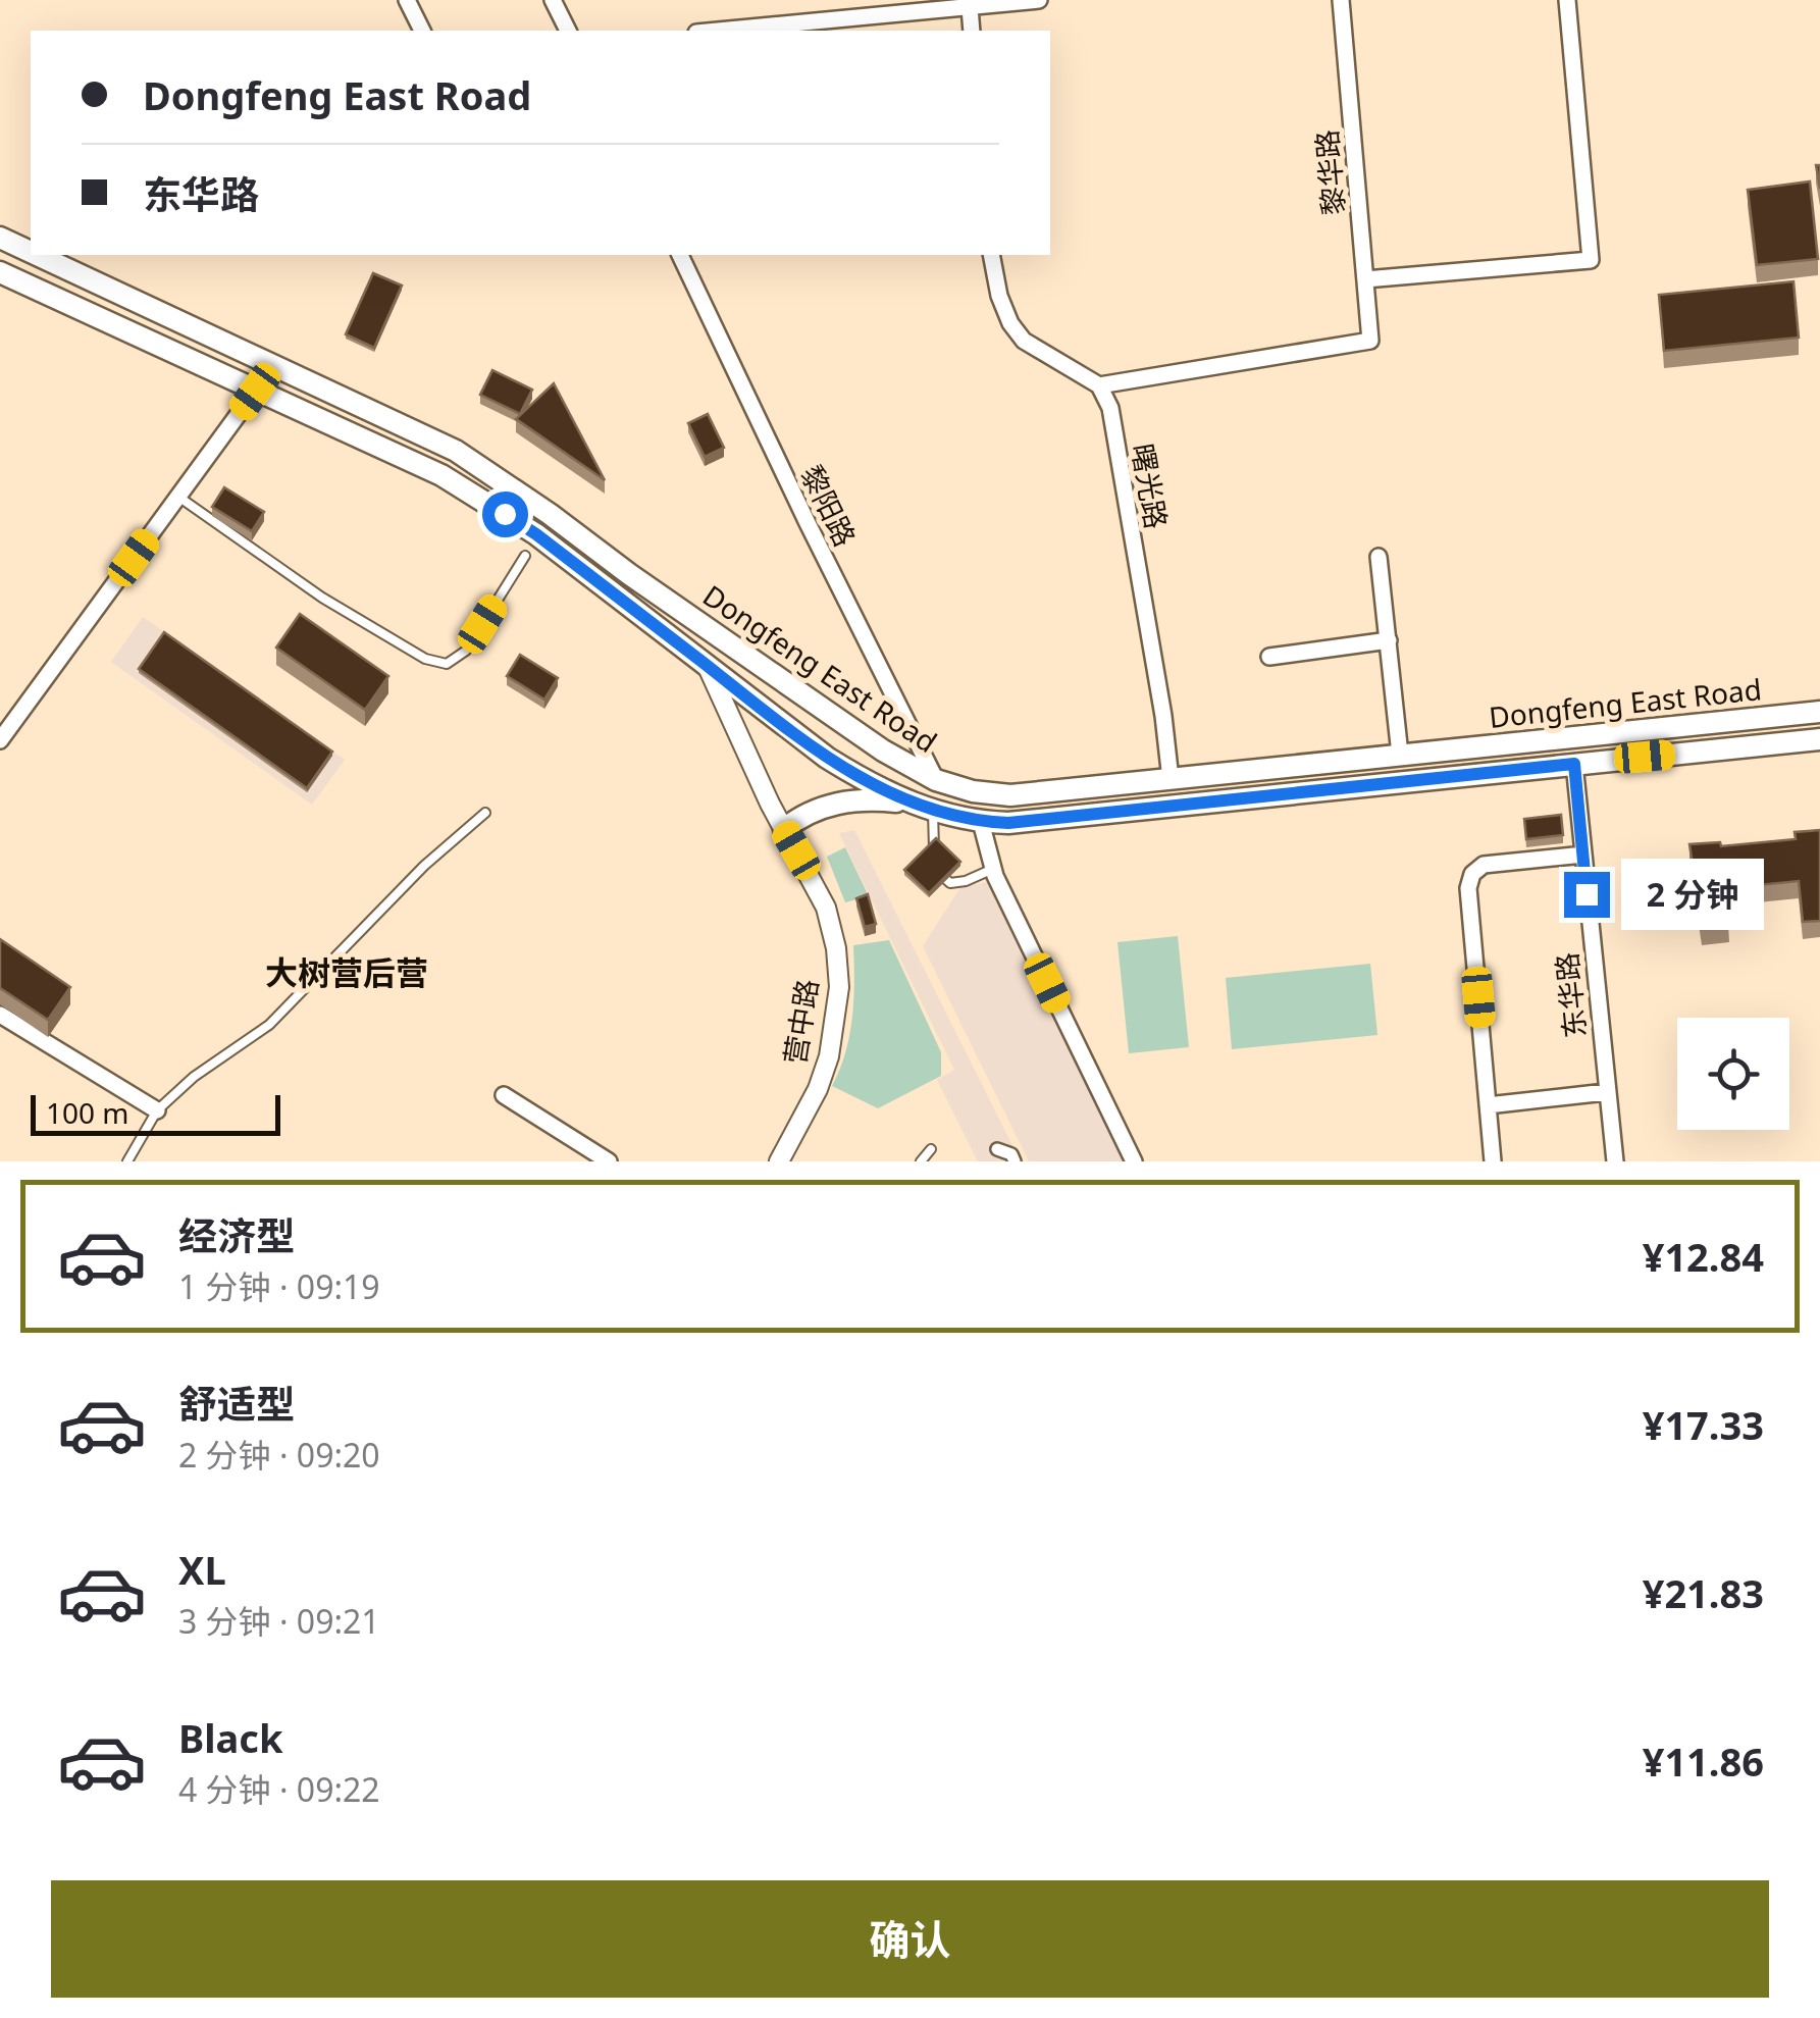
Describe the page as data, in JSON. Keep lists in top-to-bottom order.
{
  "streets": {
    "main road": ["Dongfeng East Road"],
    "street": [
      "黎华路",
      "曙光路",
      "黎阳路",
      "东华路",
      "营中路"
    ]
  },
  "crossings": [
    ["黎华路", "曙光路"],
    ["曙光路", "Dongfeng East Road"],
    ["黎阳路", "Dongfeng East Road"],
    ["Dongfeng East Road", "东华路"],
    ["Dongfeng East Road", "营中路"]
  ],
  "districts": ["大树营后营"],
  "scale_bar": "100 m",
  "page": {
    "banner": ["Dongfeng East Road", "东华路"],
    "bubble": "2 分钟",
    "scale": "100 m",
    "list": [
      {
        "name": "经济型",
        "note": "1 分钟 · 09:19",
        "value": "¥12.84"
      },
      {
        "name": "舒适型",
        "note": "2 分钟 · 09:20",
        "value": "¥17.33"
      },
      {
        "name": "XL",
        "note": "3 分钟 · 09:21",
        "value": "¥21.83"
      },
      {
        "name": "Black",
        "note": "4 分钟 · 09:22",
        "value": "¥11.86"
      }
    ],
    "buttons": "确认"
  }
}
